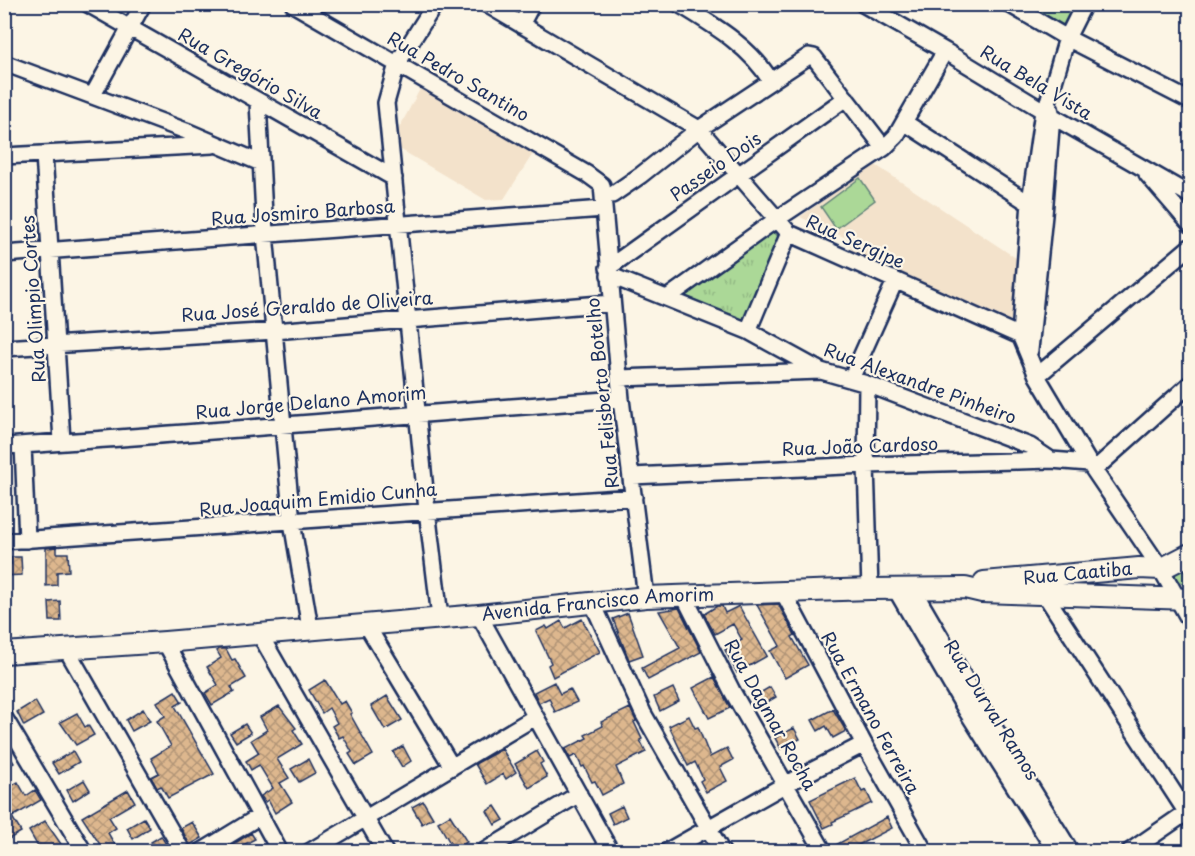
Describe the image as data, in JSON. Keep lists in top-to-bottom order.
{
  "streets": {
    "main road": ["Rua Caatiba", "Avenida Francisco Amorim"],
    "street": [
      "Rua Gregório Silva",
      "Rua Pedro Santino",
      "Rua Bela Vista",
      "Passeio Dois",
      "Rua Josmiro Barbosa",
      "Rua Sergipe",
      "Rua Olimpio Cortes",
      "Rua José Geraldo de Oliveira",
      "Rua Alexandre Pinheiro",
      "Rua Felisberto Botelho",
      "Rua Jorge Delano Amorim",
      "Rua João Cardoso",
      "Rua Joaquim Emidio Cunha",
      "Rua Durval Ramos",
      "Rua Ermano Ferreira",
      "Rua Dagmar Rocha"
    ]
  },
  "crossings": [
    ["Rua Pedro Santino", "Rua Josmiro Barbosa"],
    ["Rua Pedro Santino", "Rua Felisberto Botelho"],
    ["Passeio Dois", "Rua Sergipe"],
    ["Passeio Dois", "Rua Alexandre Pinheiro"],
    ["Passeio Dois", "Rua Felisberto Botelho"],
    ["Rua Josmiro Barbosa", "Rua Olimpio Cortes"],
    ["Rua Josmiro Barbosa", "Rua Felisberto Botelho"],
    ["Rua Olimpio Cortes", "Rua José Geraldo de Oliveira"],
    ["Rua Olimpio Cortes", "Rua Jorge Delano Amorim"],
    ["Rua José Geraldo de Oliveira", "Rua Felisberto Botelho"],
    ["Rua Alexandre Pinheiro", "Rua Felisberto Botelho"],
    ["Rua Alexandre Pinheiro", "Rua João Cardoso"],
    ["Rua Felisberto Botelho", "Rua Jorge Delano Amorim"],
    ["Rua Felisberto Botelho", "Rua João Cardoso"],
    ["Rua Felisberto Botelho", "Rua Joaquim Emidio Cunha"],
    ["Rua Felisberto Botelho", "Avenida Francisco Amorim"],
    ["Rua Caatiba", "Avenida Francisco Amorim"],
    ["Avenida Francisco Amorim", "Rua Durval Ramos"],
    ["Avenida Francisco Amorim", "Rua Ermano Ferreira"],
    ["Avenida Francisco Amorim", "Rua Dagmar Rocha"]
  ]
}
